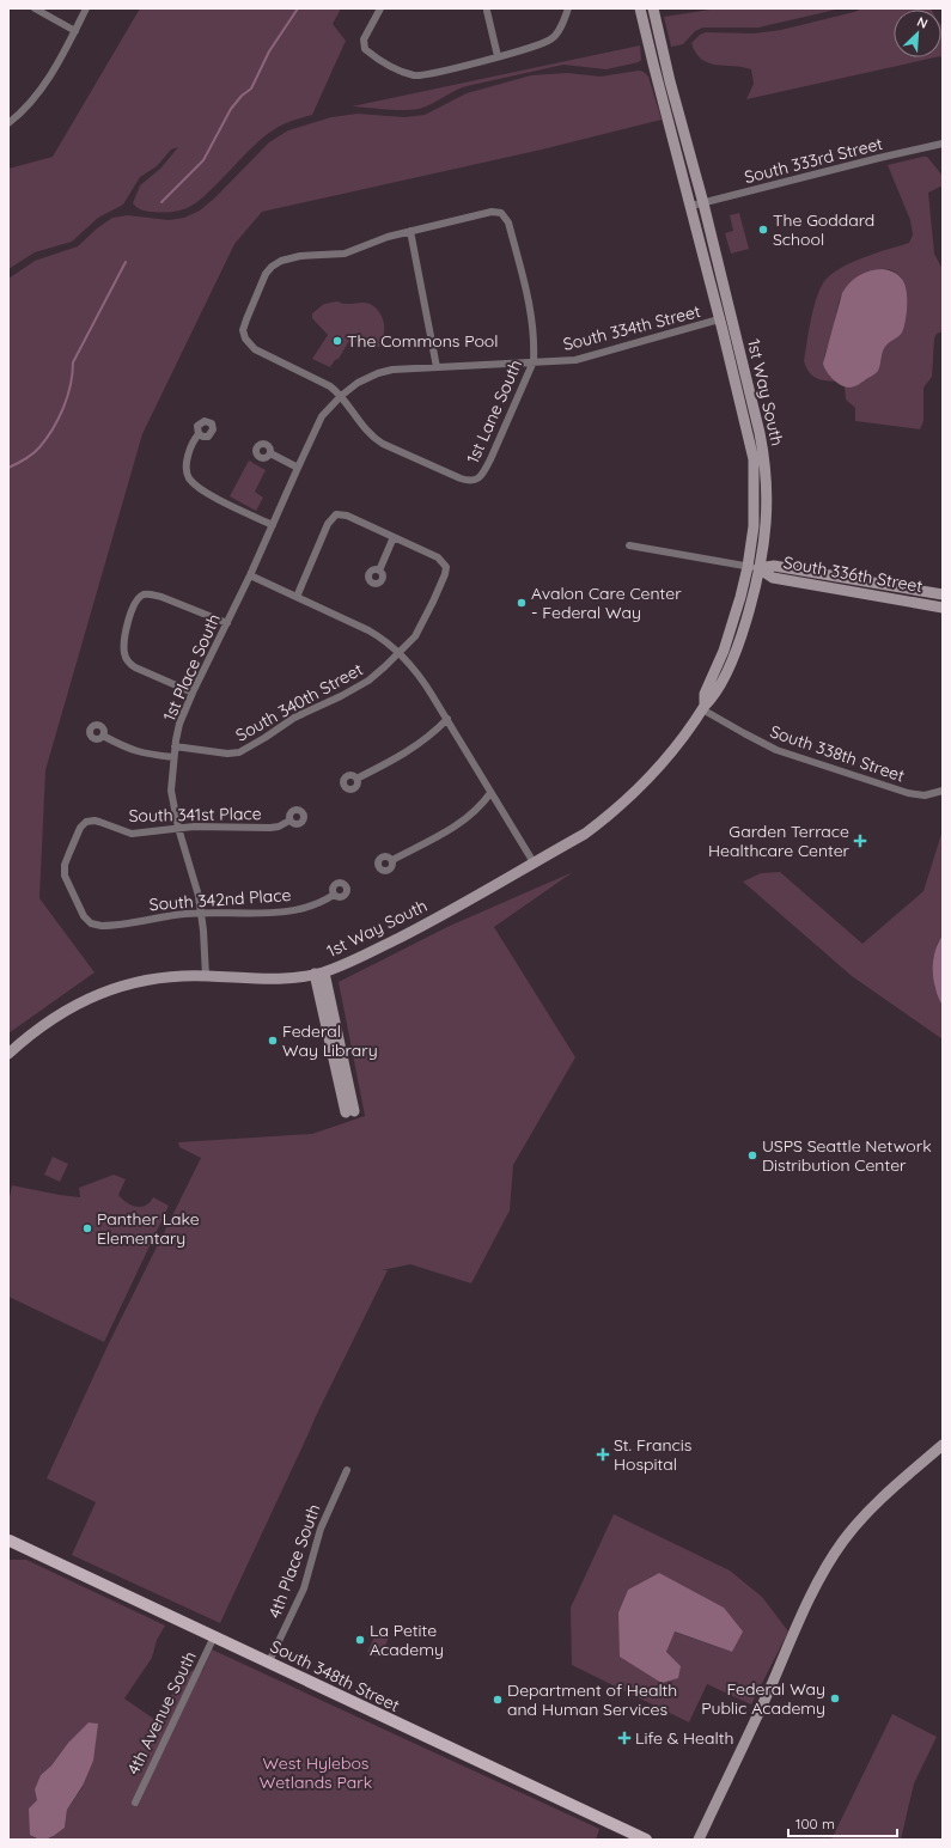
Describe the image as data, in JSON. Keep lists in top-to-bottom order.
{
  "streets": {
    "main road": ["1st Way South", "South 336th Street", "South 348th Street"],
    "street": [
      "South 333rd Street",
      "South 334th Street",
      "1st Lane South",
      "1st Place South",
      "South 340th Street",
      "South 338th Street",
      "South 341st Place",
      "South 342nd Place",
      "4th Place South",
      "4th Avenue South"
    ]
  },
  "crossings": [
    ["South 333rd Street", "1st Way South"],
    ["South 334th Street", "1st Way South"],
    ["South 334th Street", "1st Lane South"],
    ["South 334th Street", "1st Place South"],
    ["1st Way South", "South 336th Street"],
    ["1st Way South", "1st Place South"],
    ["1st Way South", "South 338th Street"],
    ["1st Lane South", "1st Place South"],
    ["1st Place South", "South 340th Street"],
    ["1st Place South", "South 341st Place"],
    ["1st Place South", "South 342nd Place"],
    ["South 341st Place", "South 342nd Place"],
    ["4th Place South", "South 348th Street"],
    ["South 348th Street", "4th Avenue South"]
  ],
  "parks": ["West Hylebos Wetlands Park"],
  "places": {
    "other": [
      "The Goddard School",
      "The Commons Pool",
      "Avalon Care Center - Federal Way",
      "Federal Way Library",
      "USPS Seattle Network Distribution Center",
      "Panther Lake Elementary",
      "La Petite Academy",
      "Federal Way Public Academy",
      "Department of Health and Human Services"
    ],
    "health": ["Garden Terrace Healthcare Center", "St. Francis Hospital", "Life & Health"]
  },
  "scale_bar": "100 m",
  "north": "top right"
}
